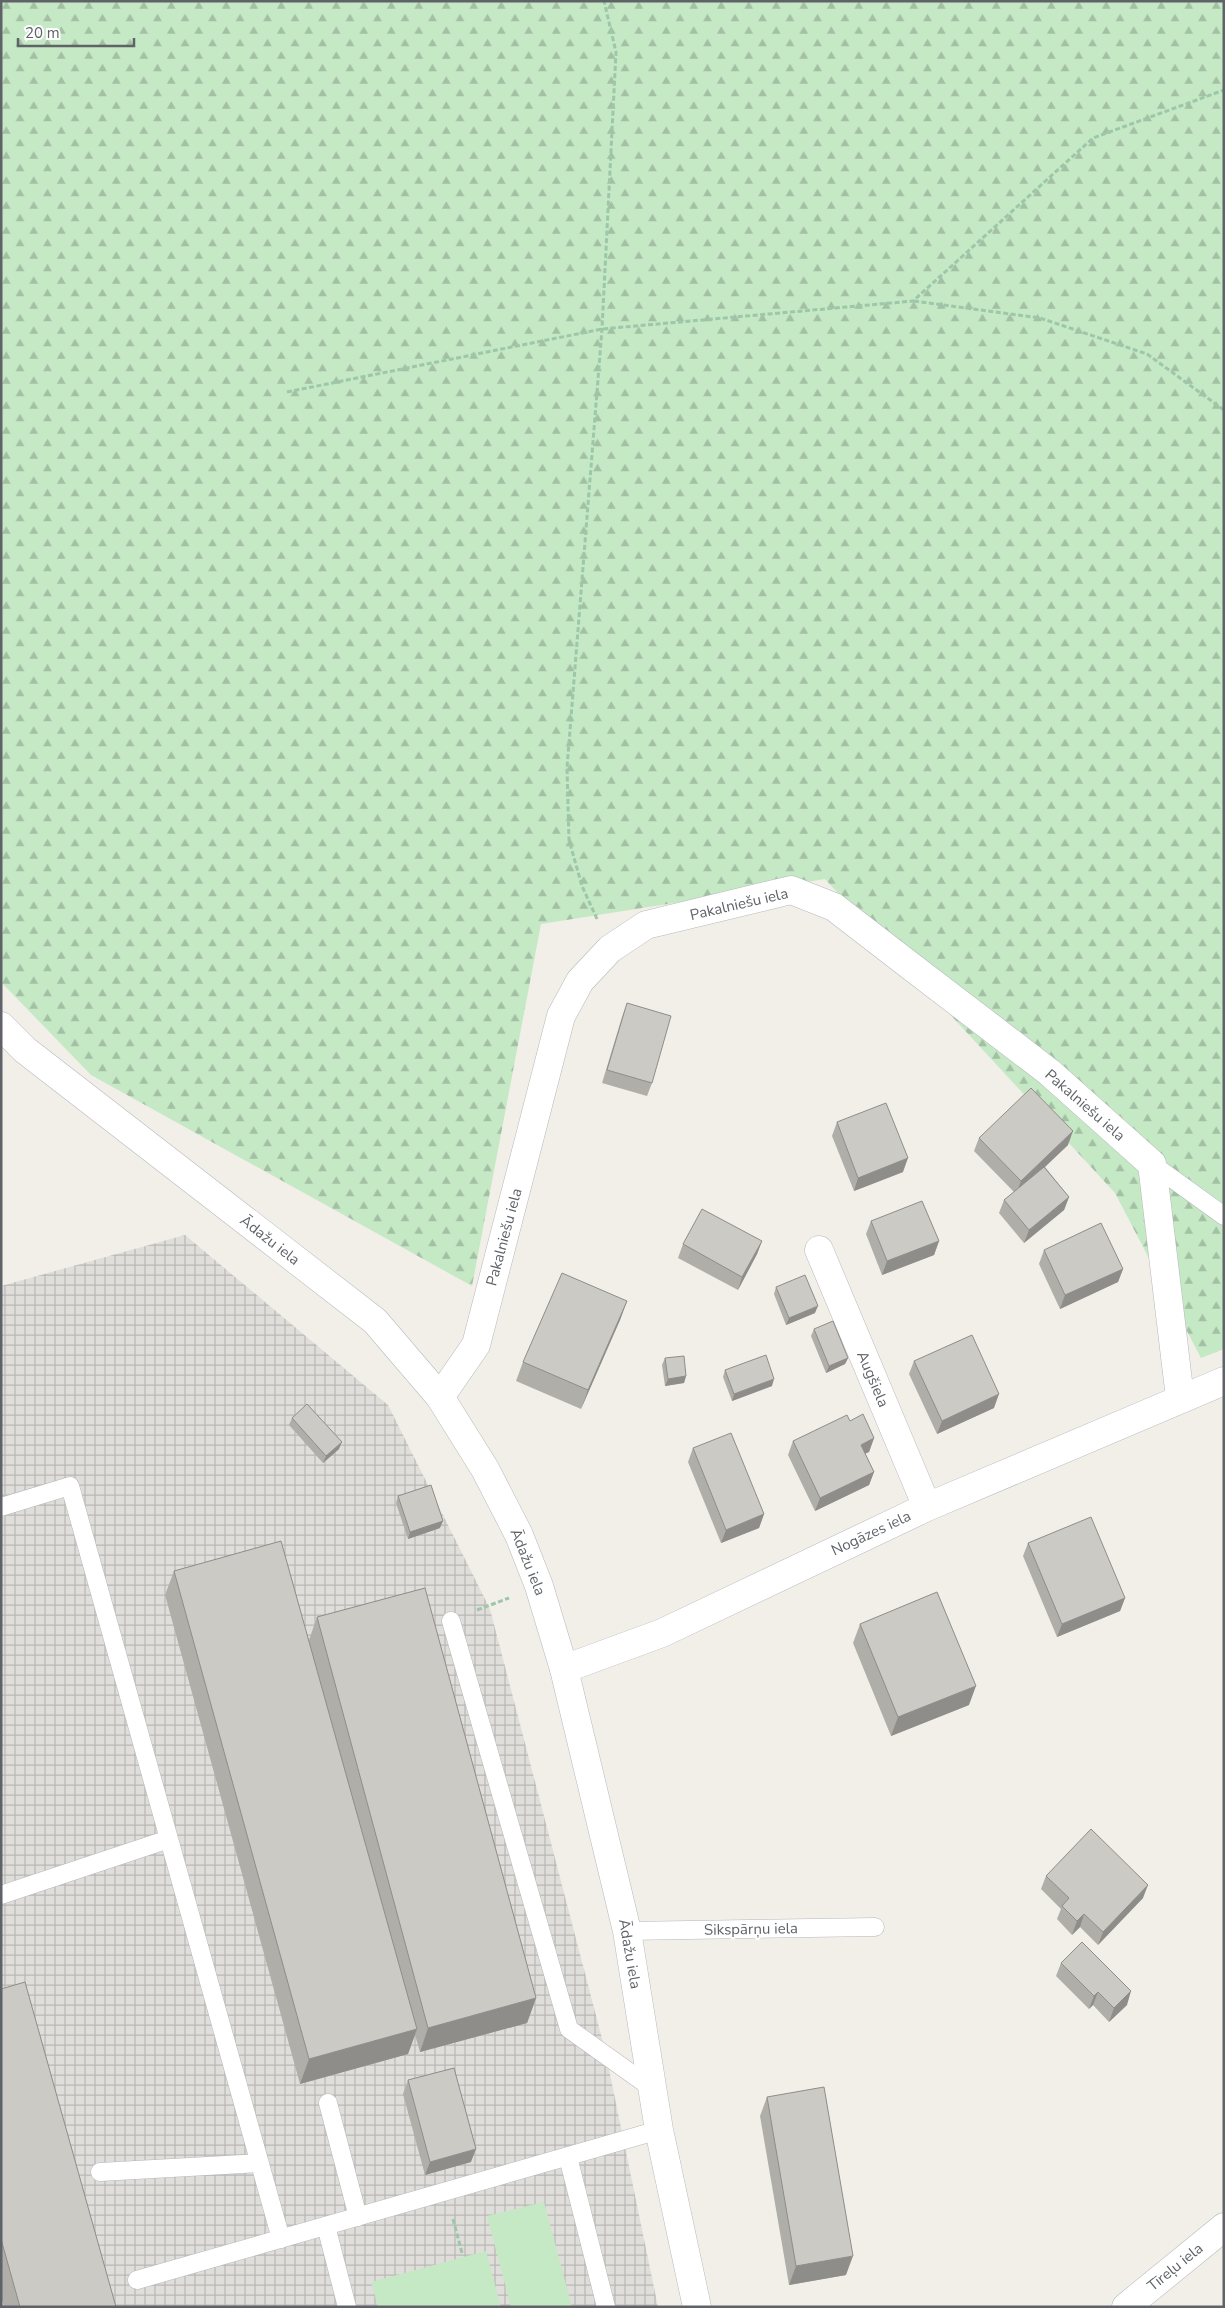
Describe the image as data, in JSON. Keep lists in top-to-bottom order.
{
  "streets": {
    "street": [
      "Pakalniešu iela",
      "Ādažu iela",
      "Augšiela",
      "Nogāzes iela",
      "Tīreļu iela"
    ],
    "lane": ["Sikspārņu iela"]
  },
  "crossings": [
    ["Pakalniešu iela", "Ādažu iela"],
    ["Ādažu iela", "Nogāzes iela"],
    ["Ādažu iela", "Sikspārņu iela"],
    ["Augšiela", "Nogāzes iela"]
  ],
  "scale_bar": "20 m"
}
